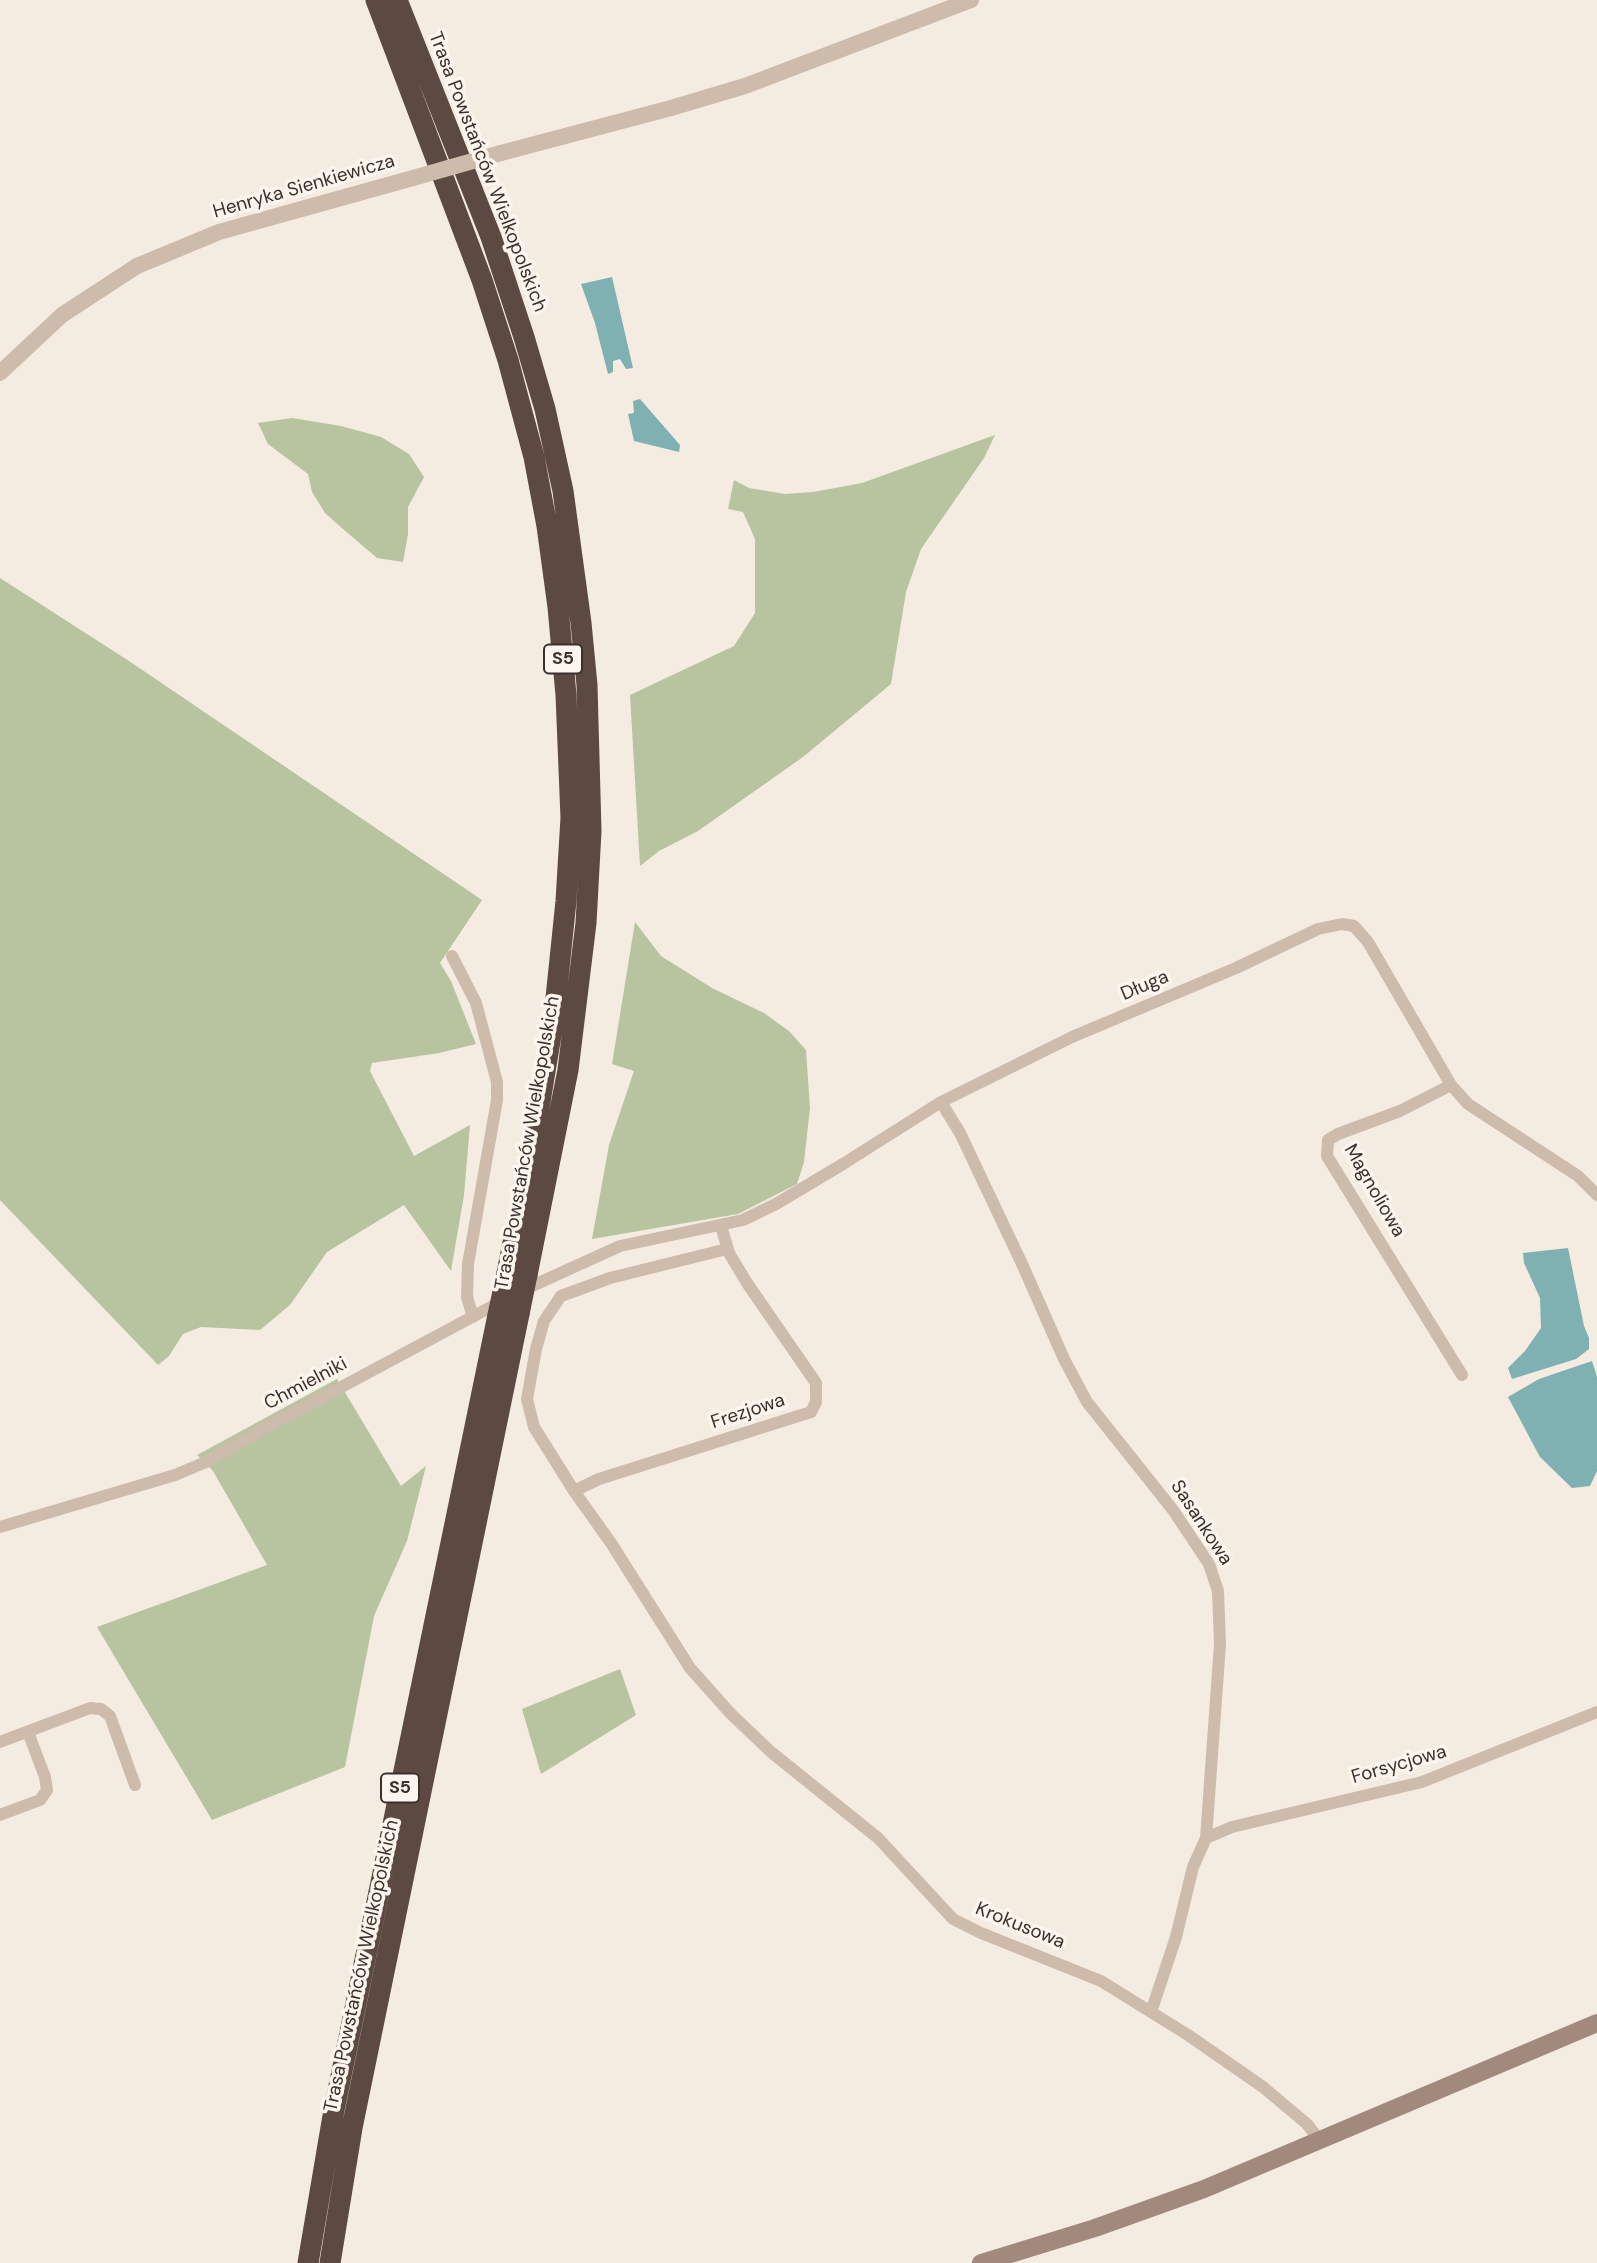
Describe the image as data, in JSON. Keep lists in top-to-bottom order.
{
  "streets": {
    "highway": ["Trasa Powstańców Wielkopolskich", "S5"],
    "street": [
      "Henryka Sienkiewicza",
      "Długa",
      "Magnoliowa",
      "Chmielniki",
      "Frezjowa",
      "Sasankowa",
      "Forsycjowa",
      "Krokusowa"
    ]
  },
  "crossings": [
    ["Długa", "Magnoliowa"],
    ["Długa", "Chmielniki"],
    ["Długa", "Frezjowa"],
    ["Długa", "Sasankowa"],
    ["Frezjowa", "Krokusowa"],
    ["Sasankowa", "Forsycjowa"],
    ["Sasankowa", "Krokusowa"]
  ]
}
